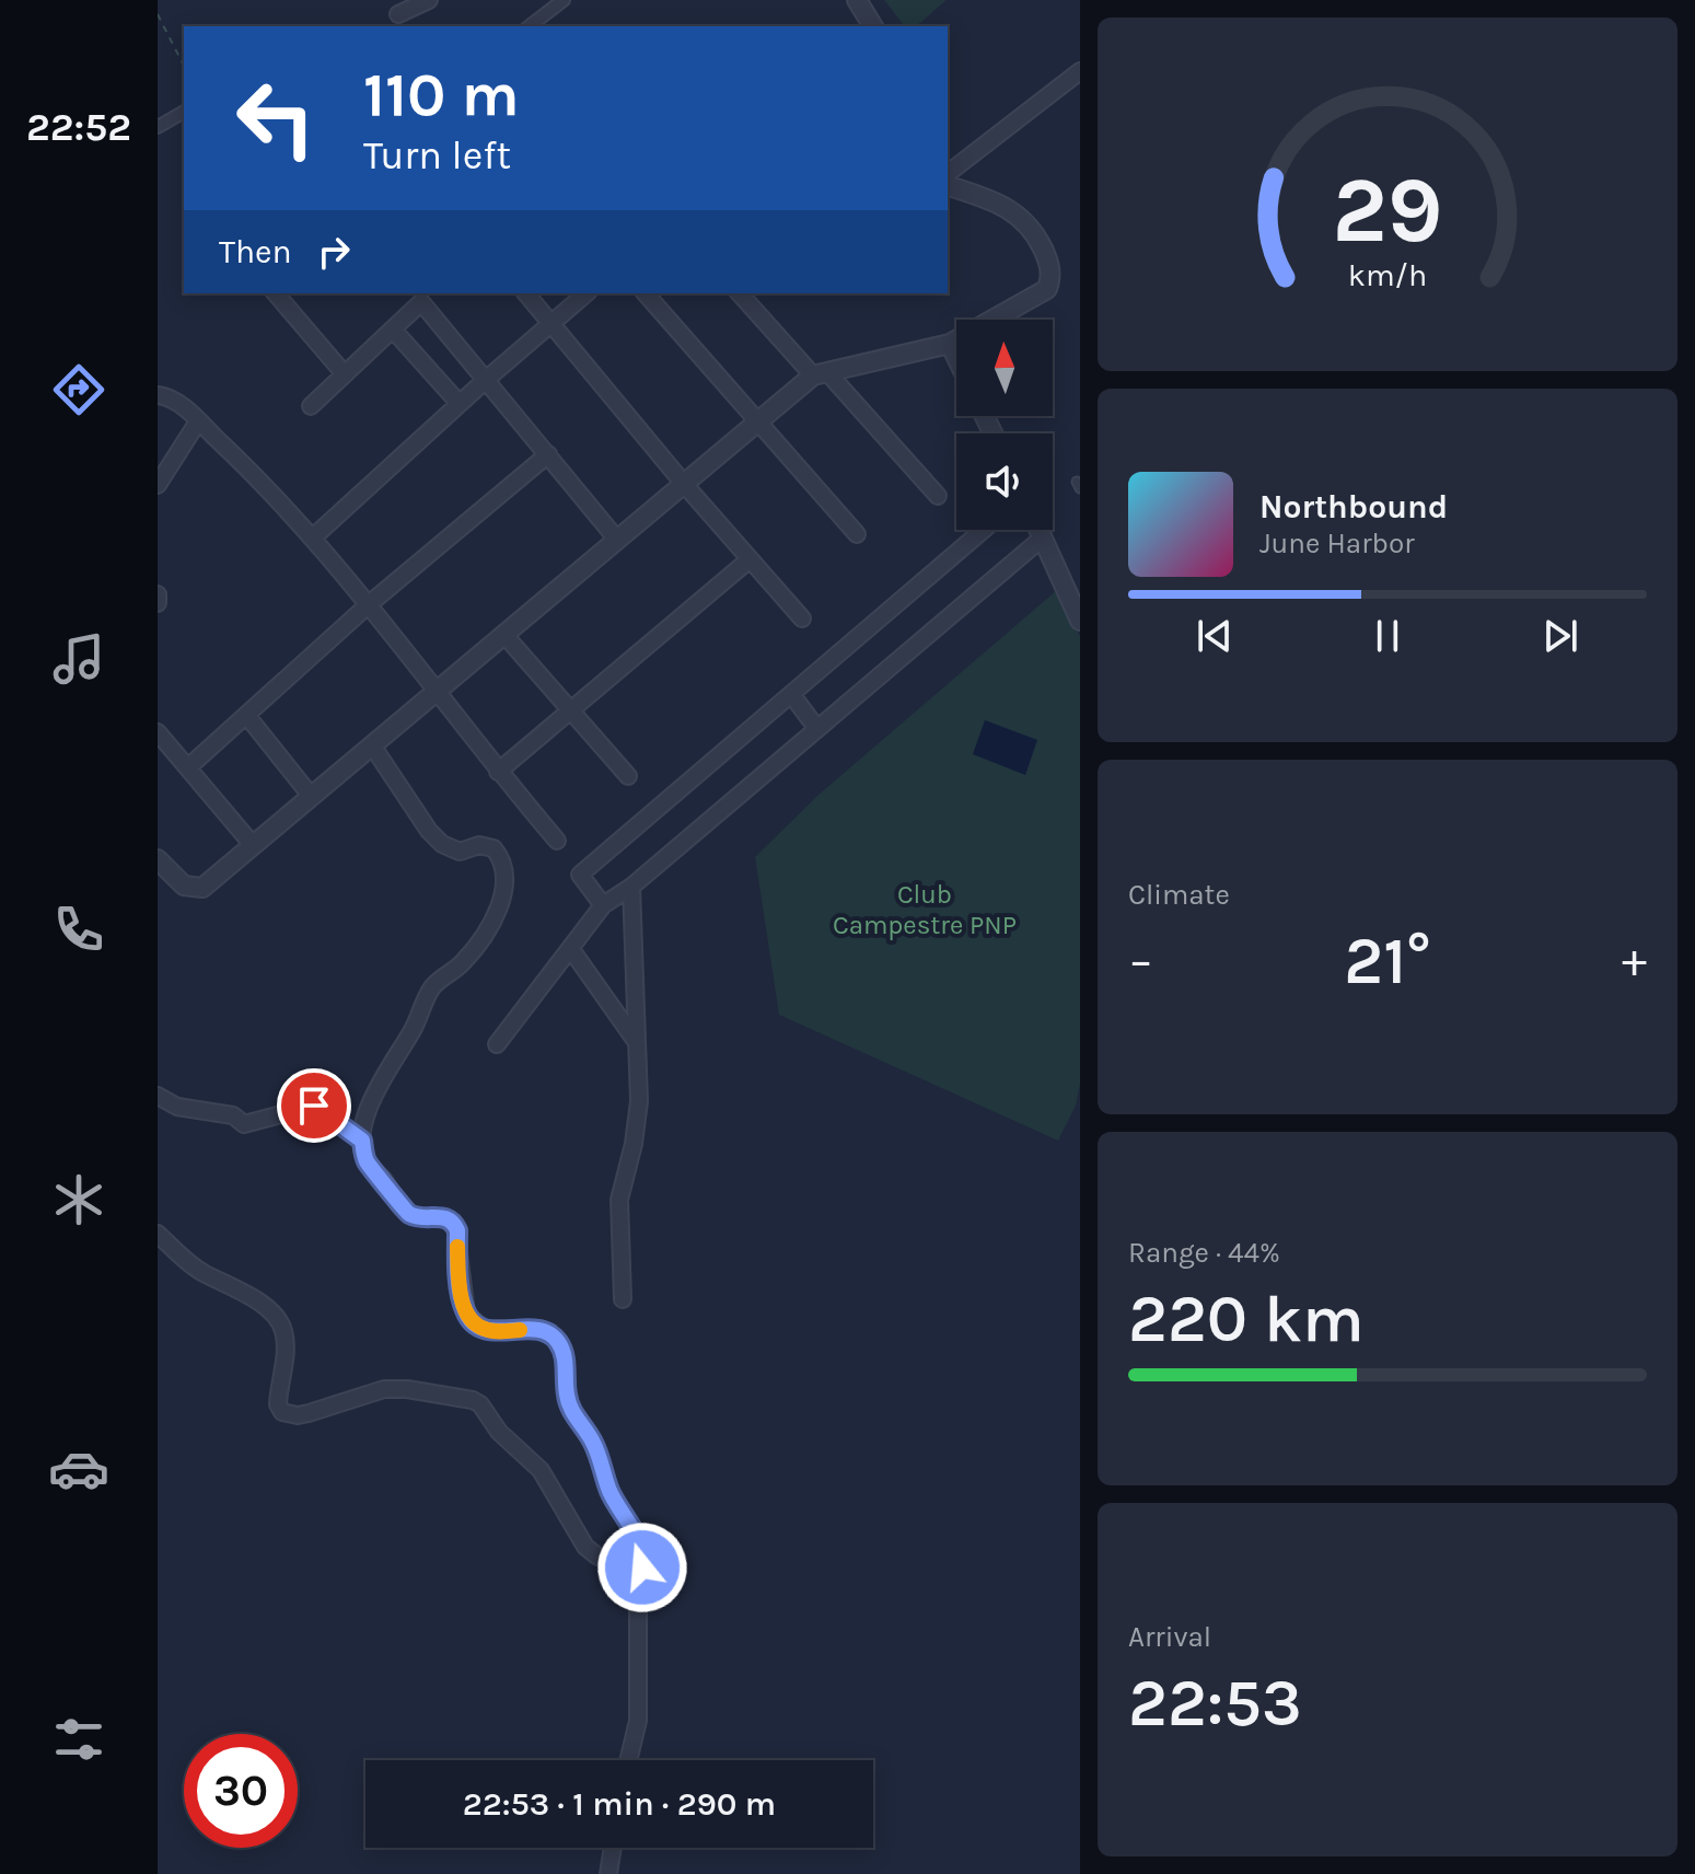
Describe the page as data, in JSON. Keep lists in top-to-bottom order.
{
  "parks": ["Club Campestre PNP"],
  "north": "top",
  "page": {
    "tabs": "22:52",
    "turn": ["110 m", "Turn left"],
    "then": "Then",
    "song": ["Northbound", "June Harbor"],
    "tile": [
      "Climate",
      ["Range · 44%", "220 km"],
      ["Arrival", "22:53"]
    ],
    "heat": ["−", "21°", "+"],
    "limit": "30",
    "trip": "22:53 · 1 min · 290 m",
    "gauge": ["29", "km/h"]
  }
}
